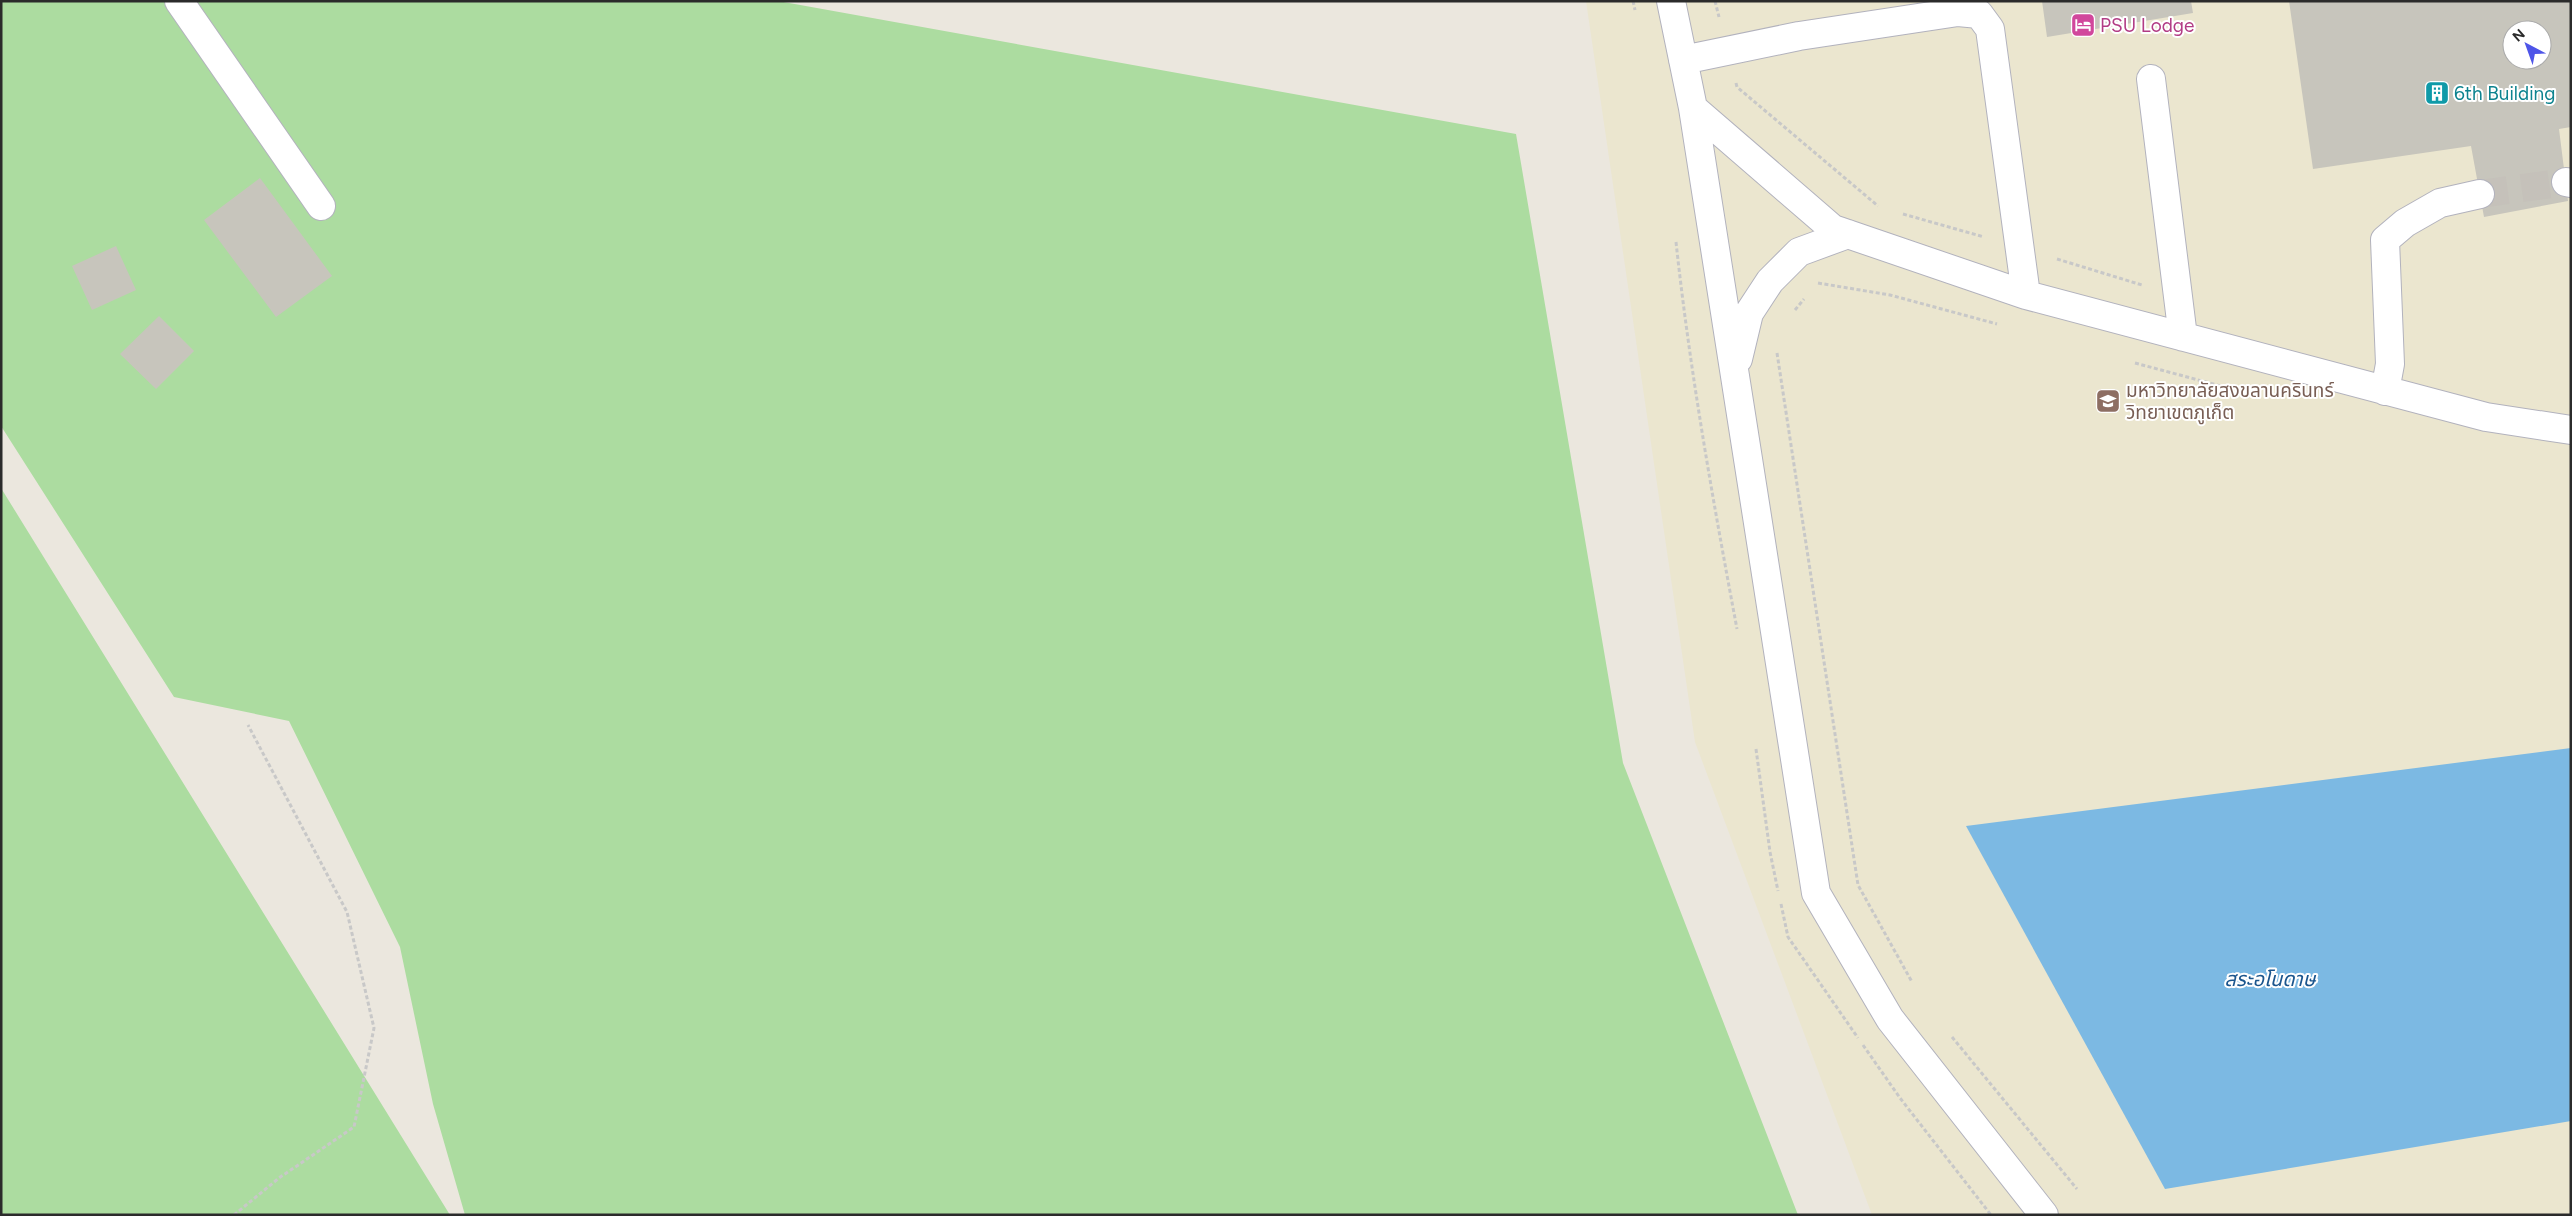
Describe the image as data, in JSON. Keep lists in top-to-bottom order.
{
  "water": ["สระอโนดาษ"],
  "places": {
    "hotel": ["PSU Lodge"],
    "building": ["6th Building"],
    "school or university": ["มหาวิทยาลัยสงขลานครินทร์ วิทยาเขตภูเก็ต"]
  },
  "north": "top left"
}
